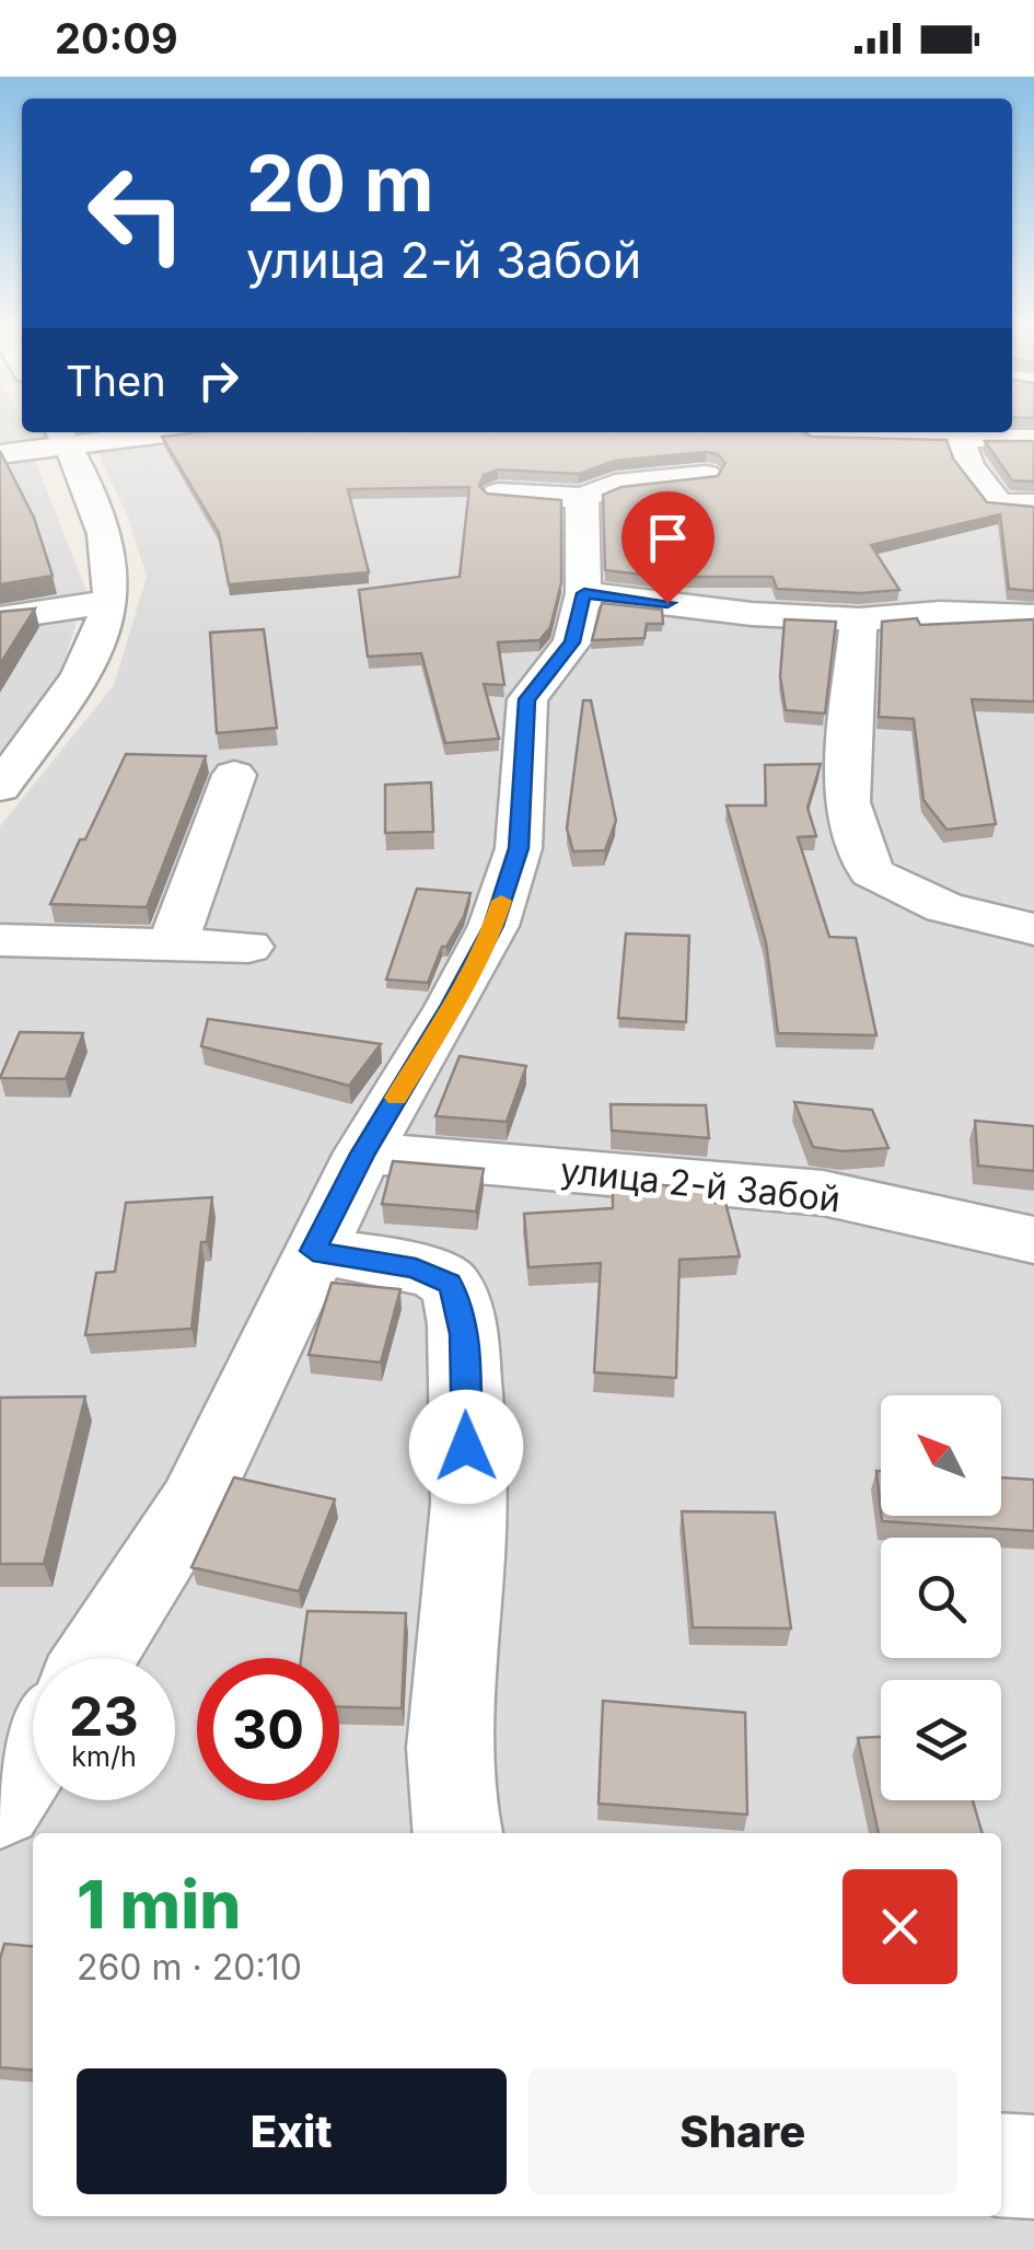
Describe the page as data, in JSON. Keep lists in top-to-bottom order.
{
  "streets": {
    "street": ["улица 2-й Забой"]
  },
  "north": "top left",
  "page": {
    "status": "20:09",
    "turn": ["20 m", "улица 2-й Забой"],
    "then": "Then",
    "speed": "23 km/h",
    "limit": "30",
    "heading": ["1 min", "260 m · 20:10"],
    "buttons": ["Exit", "Share"]
  }
}
